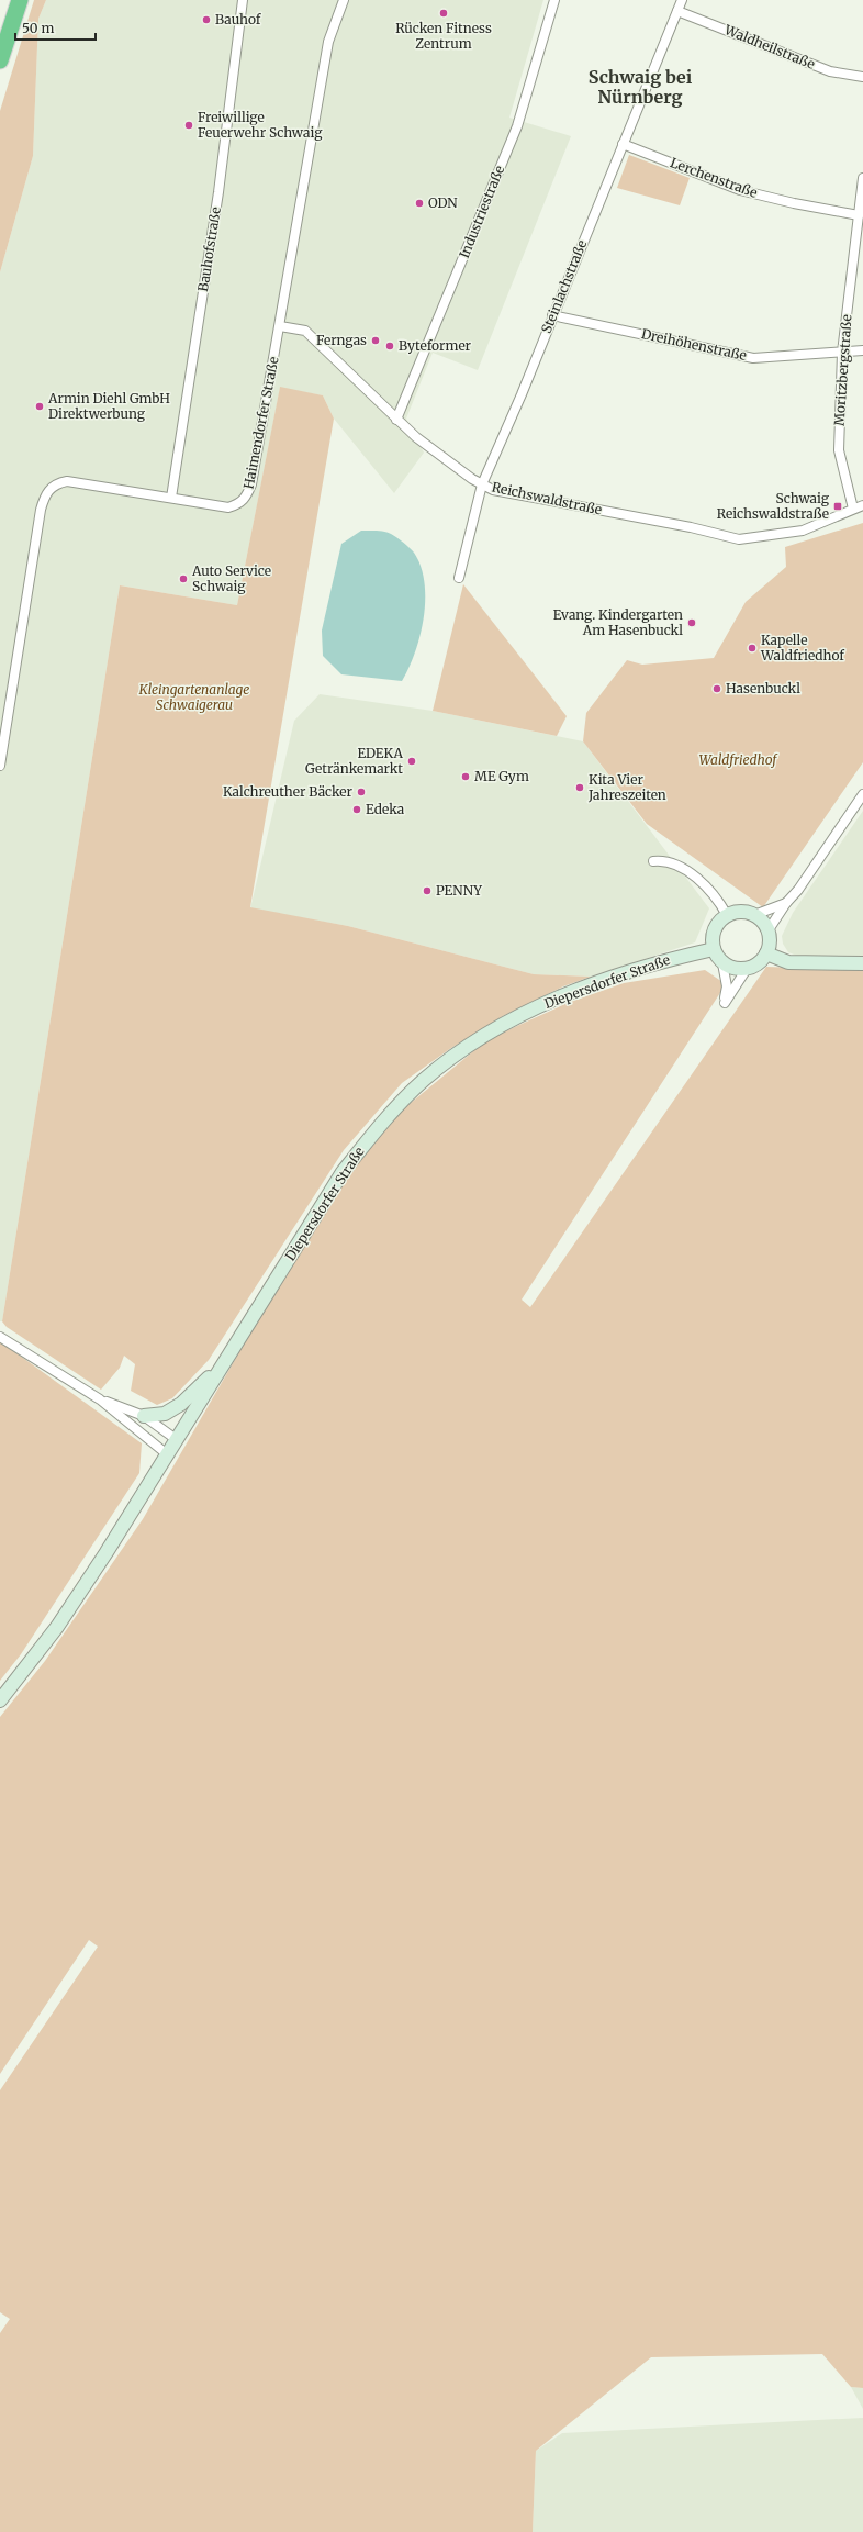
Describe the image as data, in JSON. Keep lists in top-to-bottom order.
{
  "streets": {
    "street": [
      "Waldheilstraße",
      "Lerchenstraße",
      "Industriestraße",
      "Bauhofstraße",
      "Steinlachstraße",
      "Dreihöhenstraße",
      "Moritzbergstraße",
      "Haimendorfer Straße",
      "Reichswaldstraße",
      "Diepersdorfer Straße"
    ]
  },
  "crossings": [
    ["Waldheilstraße", "Steinlachstraße"],
    ["Lerchenstraße", "Steinlachstraße"],
    ["Lerchenstraße", "Moritzbergstraße"],
    ["Industriestraße", "Reichswaldstraße"],
    ["Bauhofstraße", "Haimendorfer Straße"],
    ["Steinlachstraße", "Dreihöhenstraße"],
    ["Steinlachstraße", "Reichswaldstraße"],
    ["Dreihöhenstraße", "Moritzbergstraße"],
    ["Moritzbergstraße", "Reichswaldstraße"],
    ["Haimendorfer Straße", "Reichswaldstraße"]
  ],
  "districts": ["Schwaig bei Nürnberg"],
  "parks": ["Kleingartenanlage Schwaigerau", "Waldfriedhof"],
  "places": {
    "other": [
      "Rücken Fitness Zentrum",
      "Bauhof",
      "Freiwillige Feuerwehr Schwaig",
      "ODN",
      "Ferngas",
      "Byteformer",
      "Armin Diehl GmbH Direktwerbung",
      "Auto Service Schwaig",
      "Evang. Kindergarten Am Hasenbuckl",
      "Kapelle Waldfriedhof",
      "Hasenbuckl",
      "EDEKA Getränkemarkt",
      "ME Gym",
      "Kita Vier Jahreszeiten",
      "Kalchreuther Bäcker",
      "Edeka",
      "PENNY"
    ],
    "transit": ["Schwaig Reichswaldstraße"]
  },
  "scale_bar": "50 m"
}
